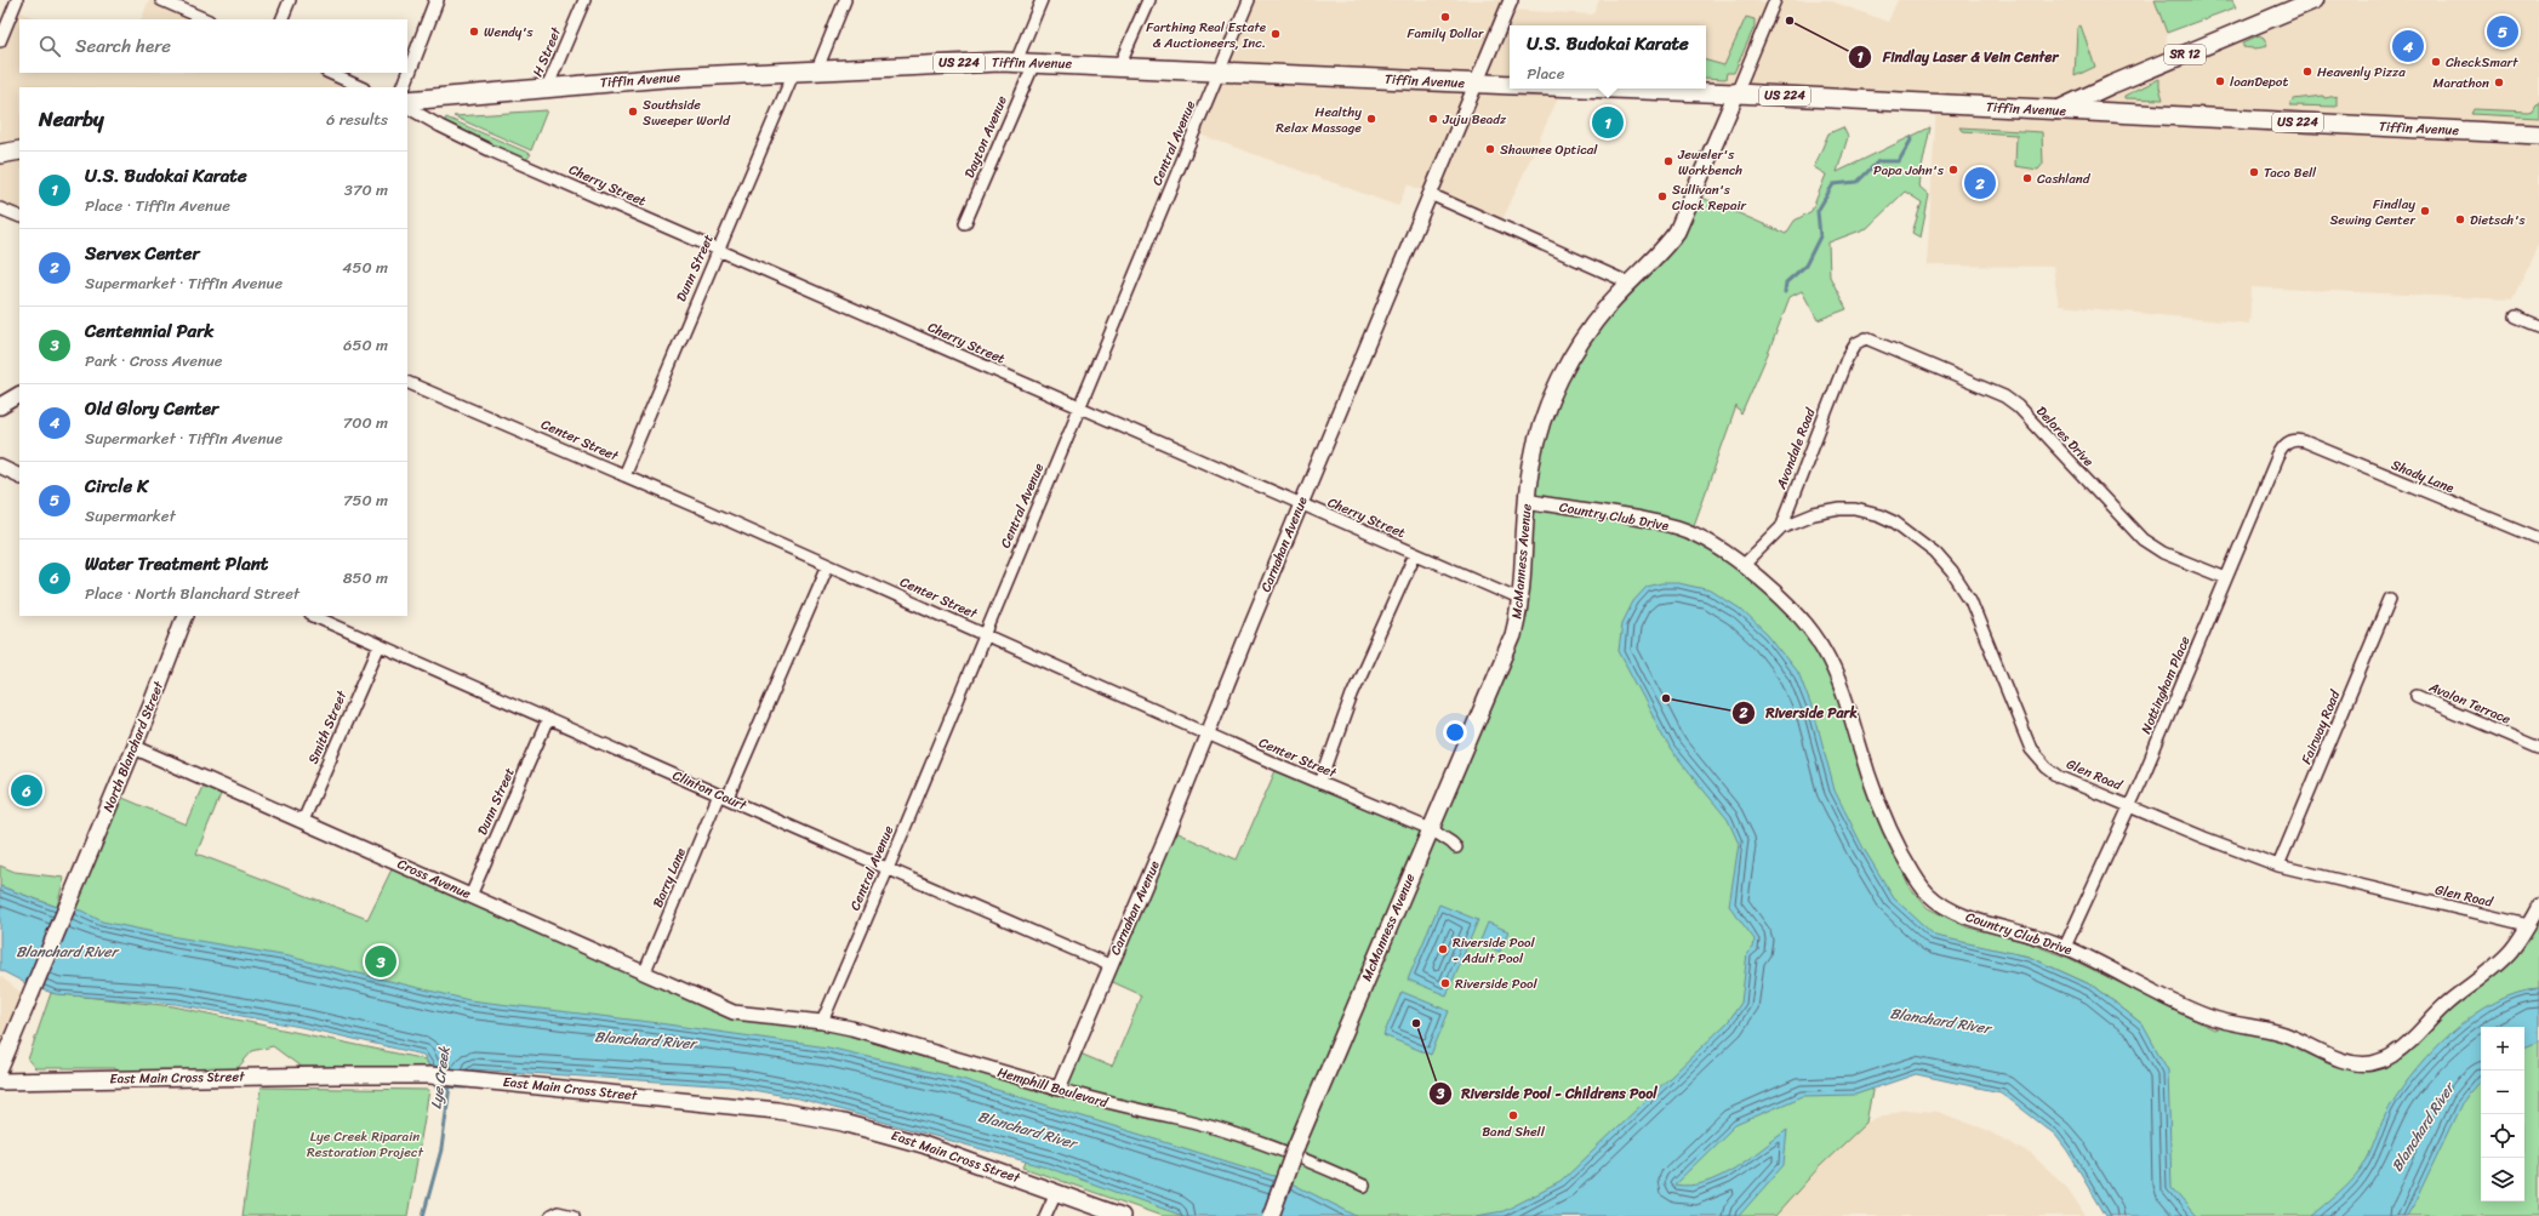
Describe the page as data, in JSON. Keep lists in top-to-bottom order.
{
  "streets": {
    "highway": ["US 224", "Tiffin Avenue"],
    "main road": [
      "SR 12",
      "McManness Avenue",
      "North Blanchard Street",
      "East Main Cross Street"
    ],
    "street": [
      "H Street",
      "Dayton Avenue",
      "Central Avenue",
      "Cherry Street",
      "Dunn Street",
      "Delores Drive",
      "Center Street",
      "Avondale Road",
      "Shady Lane",
      "Country Club Drive",
      "Carnahan Avenue",
      "Nottingham Place",
      "Avalon Terrace",
      "Smith Street",
      "Fairway Road",
      "Glen Road",
      "Clinton Court",
      "Barry Lane",
      "Cross Avenue",
      "Hemphill Boulevard"
    ]
  },
  "crossings": [
    ["H Street", "Tiffin Avenue"],
    ["SR 12", "Tiffin Avenue"],
    ["Tiffin Avenue", "Dayton Avenue"],
    ["Tiffin Avenue", "Central Avenue"],
    ["Tiffin Avenue", "Dunn Street"],
    ["Tiffin Avenue", "Carnahan Avenue"],
    ["Tiffin Avenue", "McManness Avenue"],
    ["Central Avenue", "Cherry Street"],
    ["Central Avenue", "Center Street"],
    ["Central Avenue", "Clinton Court"],
    ["Central Avenue", "Hemphill Boulevard"],
    ["Cherry Street", "Dunn Street"],
    ["Cherry Street", "Carnahan Avenue"],
    ["Cherry Street", "McManness Avenue"],
    ["Dunn Street", "Center Street"],
    ["Dunn Street", "Clinton Court"],
    ["Dunn Street", "Cross Avenue"],
    ["Delores Drive", "Avondale Road"],
    ["Delores Drive", "Nottingham Place"],
    ["Center Street", "Carnahan Avenue"],
    ["Center Street", "McManness Avenue"],
    ["Center Street", "Barry Lane"],
    ["Avondale Road", "Country Club Drive"],
    ["Avondale Road", "Glen Road"],
    ["Shady Lane", "Nottingham Place"],
    ["Country Club Drive", "McManness Avenue"],
    ["Country Club Drive", "Nottingham Place"],
    ["Country Club Drive", "Glen Road"],
    ["Carnahan Avenue", "Clinton Court"],
    ["Carnahan Avenue", "Hemphill Boulevard"],
    ["Nottingham Place", "Glen Road"],
    ["Smith Street", "Clinton Court"],
    ["Smith Street", "Cross Avenue"],
    ["Fairway Road", "Glen Road"],
    ["North Blanchard Street", "Cross Avenue"],
    ["Clinton Court", "Barry Lane"],
    ["Barry Lane", "Cross Avenue"],
    ["Cross Avenue", "Hemphill Boulevard"]
  ],
  "water": ["Blanchard River", "Lye Creek"],
  "parks": ["Lye Creek Riparain Restoration Project"],
  "places": [
    "Family Dollar",
    "Findlay Laser & Vein Center",
    "Wendy's",
    "Farthing Real Estate & Auctioneers, Inc.",
    "CheckSmart",
    "Heavenly Pizza",
    "loanDepot",
    "Marathon",
    "Southside Sweeper World",
    "Healthy Relax Massage",
    "Juju Beadz",
    "Shawnee Optical",
    "Jeweler's Workbench",
    "Papa John's",
    "Taco Bell",
    "Cashland",
    "Sullivan's Clock Repair",
    "Findlay Sewing Center",
    "Dietsch's",
    "Riverside Park",
    "Riverside Pool - Adult Pool",
    "Riverside Pool",
    "Riverside Pool - Childrens Pool",
    "Band Shell"
  ],
  "page": {
    "pins": [
      "5",
      "4",
      "1",
      "2",
      "6",
      "3"
    ],
    "search": "Search here",
    "popup": ["U.S. Budokai Karate", "Place"],
    "heading": ["Nearby", "6 results"],
    "list": [
      {
        "mark": "1",
        "name": "U.S. Budokai Karate",
        "note": "Place · Tiffin Avenue",
        "value": "370 m"
      },
      {
        "mark": "2",
        "name": "Servex Center",
        "note": "Supermarket · Tiffin Avenue",
        "value": "450 m"
      },
      {
        "mark": "3",
        "name": "Centennial Park",
        "note": "Park · Cross Avenue",
        "value": "650 m"
      },
      {
        "mark": "4",
        "name": "Old Glory Center",
        "note": "Supermarket · Tiffin Avenue",
        "value": "700 m"
      },
      {
        "mark": "5",
        "name": "Circle K",
        "note": "Supermarket",
        "value": "750 m"
      },
      {
        "mark": "6",
        "name": "Water Treatment Plant",
        "note": "Place · North Blanchard Street",
        "value": "850 m"
      }
    ],
    "map_buttons": ["+", "−"]
  }
}
